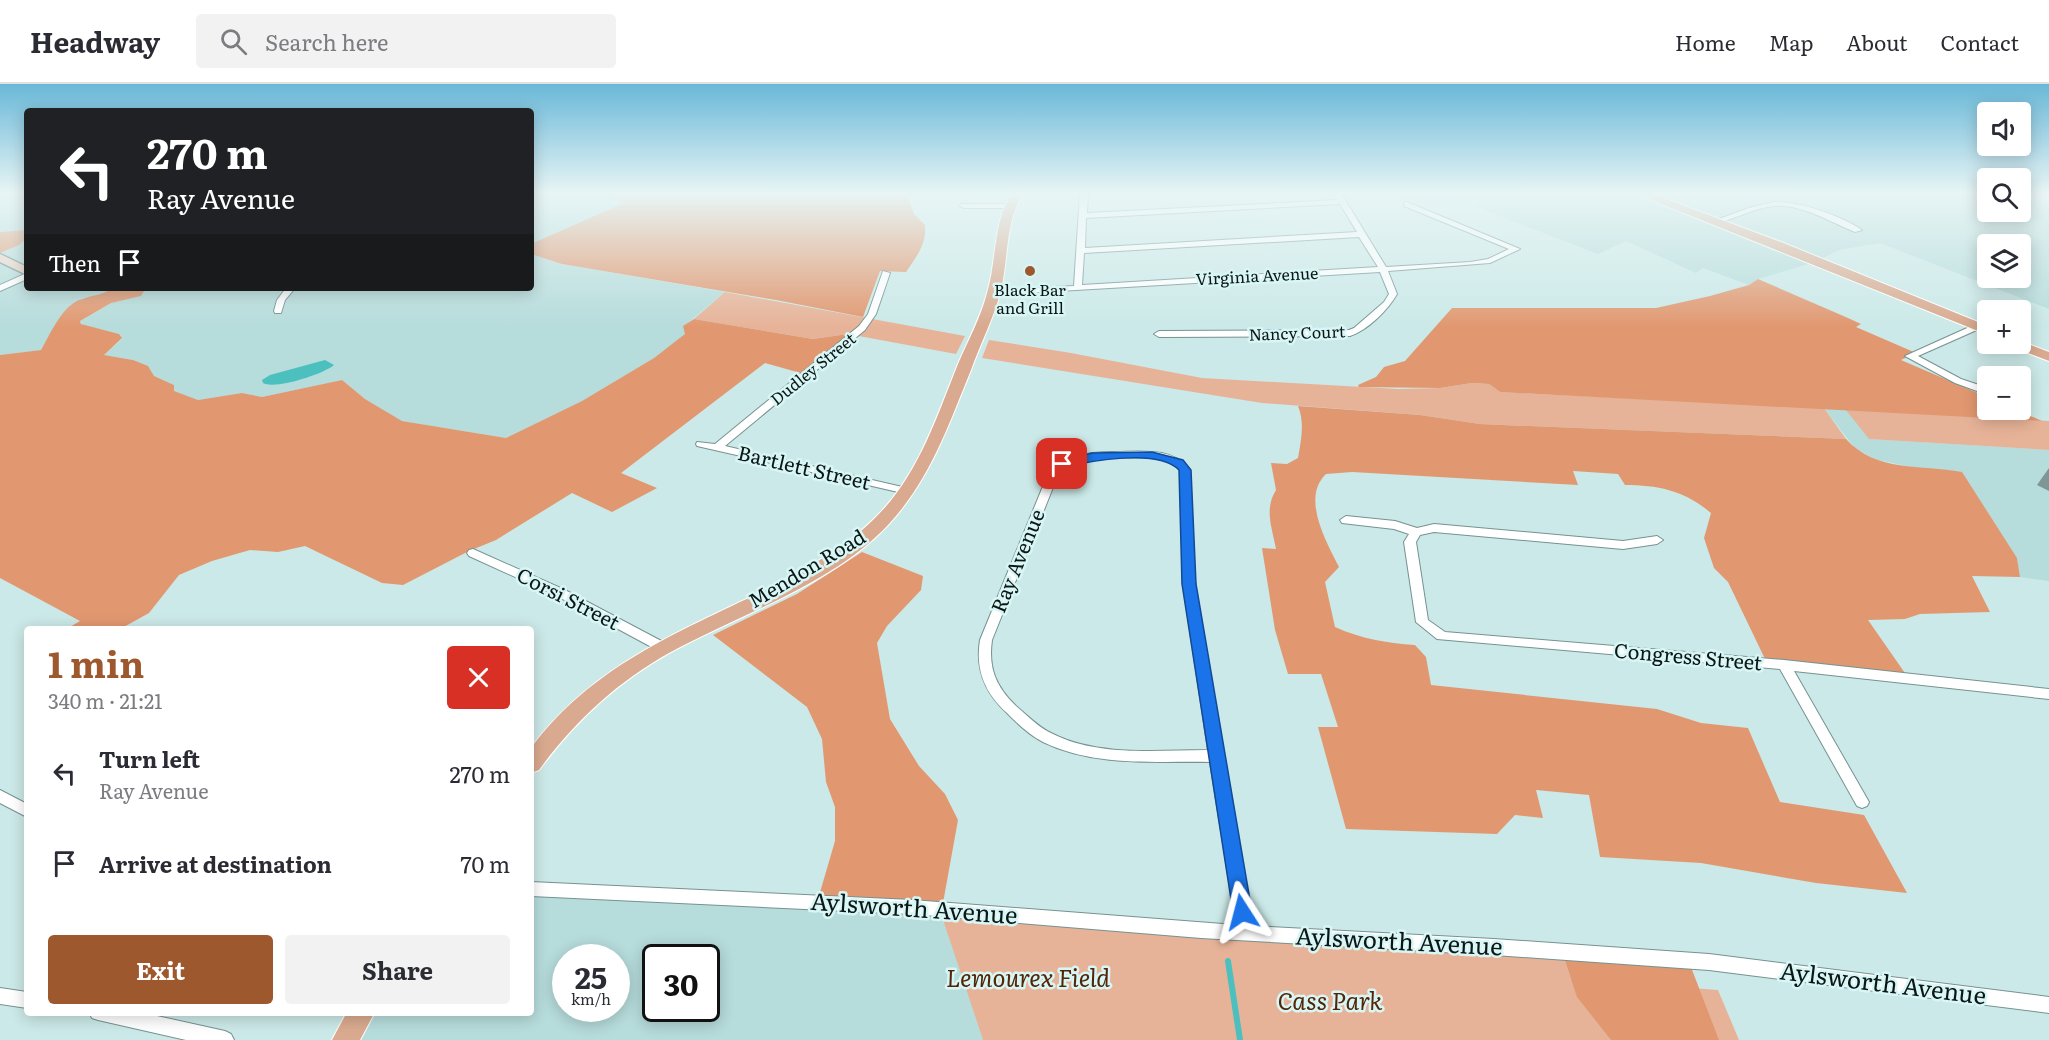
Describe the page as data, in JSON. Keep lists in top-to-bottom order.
{
  "streets": {
    "main road": ["Mendon Road"],
    "street": [
      "Virginia Avenue",
      "Nancy Court",
      "Dudley Street",
      "Bartlett Street",
      "Ray Avenue",
      "Corsi Street",
      "Congress Street",
      "Aylsworth Avenue"
    ]
  },
  "crossings": [
    ["Virginia Avenue", "Nancy Court"],
    ["Virginia Avenue", "Mendon Road"],
    ["Dudley Street", "Bartlett Street"],
    ["Bartlett Street", "Mendon Road"],
    ["Ray Avenue", "Aylsworth Avenue"],
    ["Mendon Road", "Corsi Street"]
  ],
  "parks": ["Lemourex Field", "Cass Park"],
  "places": ["Black Bar and Grill"],
  "page": {
    "header": "Headway",
    "search": "Search here",
    "nav": [
      "Home",
      "Map",
      "About",
      "Contact"
    ],
    "map_buttons": ["+", "−"],
    "turn": ["270 m", "Ray Avenue"],
    "then": "Then",
    "heading": ["1 min", "340 m · 21:21"],
    "list": [
      {
        "name": "Turn left",
        "note": "Ray Avenue",
        "value": "270 m"
      },
      {
        "name": "Arrive at destination",
        "value": "70 m"
      }
    ],
    "buttons": ["Exit", "Share"],
    "speed": "25 km/h",
    "limit": "30"
  }
}
